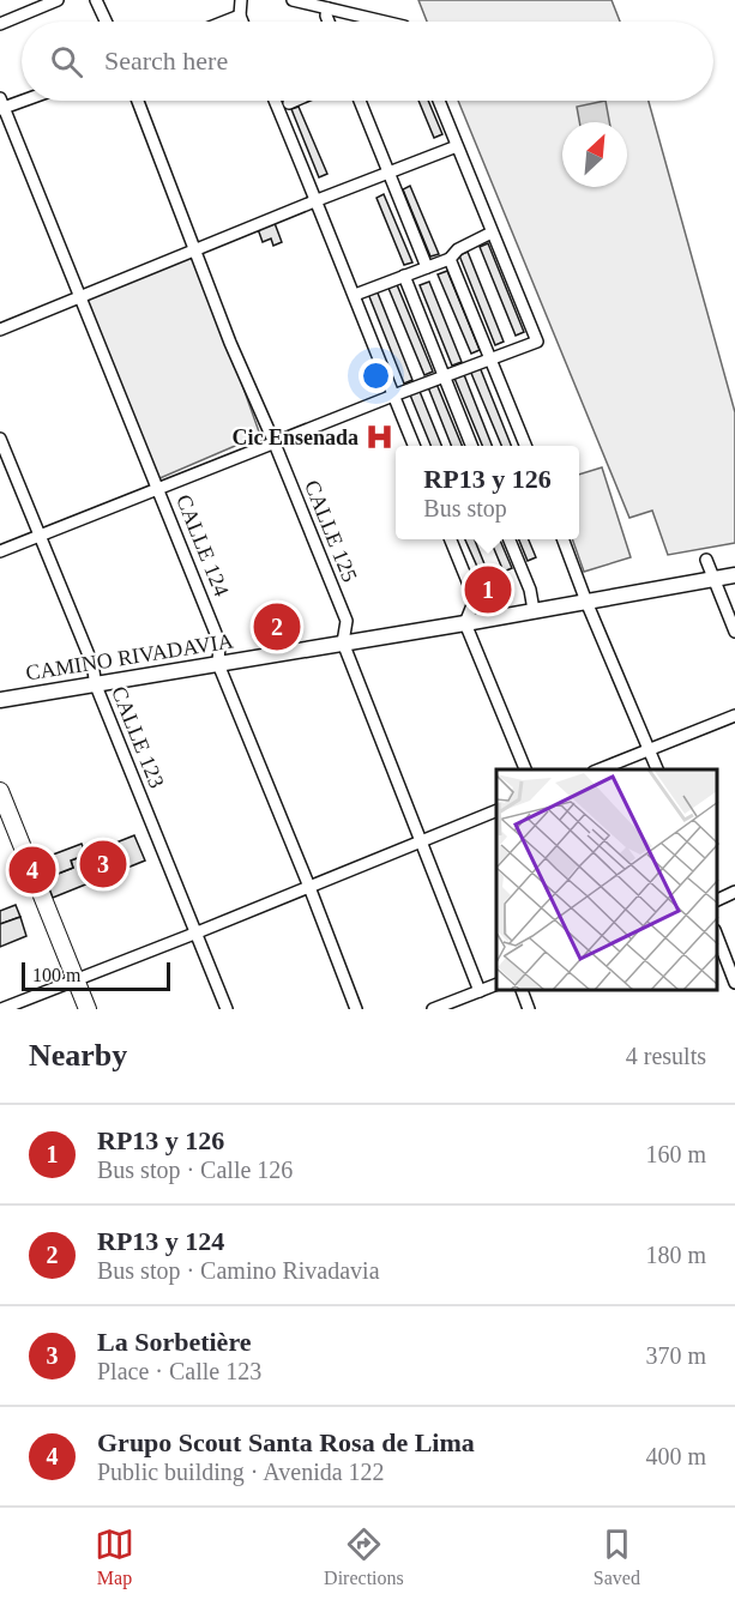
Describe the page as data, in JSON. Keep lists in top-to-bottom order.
{
  "streets": {
    "main road": ["CAMINO RIVADAVIA"],
    "street": ["CALLE 125", "CALLE 124", "CALLE 123"]
  },
  "crossings": [
    ["CALLE 125", "CAMINO RIVADAVIA"],
    ["CALLE 124", "CAMINO RIVADAVIA"],
    ["CAMINO RIVADAVIA", "CALLE 123"]
  ],
  "places": {
    "hospital": ["Cic Ensenada"]
  },
  "scale_bar": "100 m",
  "north": "top right",
  "page": {
    "search": "Search here",
    "popup": ["RP13 y 126", "Bus stop"],
    "pins": [
      "1",
      "2",
      "3",
      "4"
    ],
    "scale": "100 m",
    "heading": ["Nearby", "4 results"],
    "list": [
      {
        "mark": "1",
        "name": "RP13 y 126",
        "note": "Bus stop · Calle 126",
        "value": "160 m"
      },
      {
        "mark": "2",
        "name": "RP13 y 124",
        "note": "Bus stop · Camino Rivadavia",
        "value": "180 m"
      },
      {
        "mark": "3",
        "name": "La Sorbetière",
        "note": "Place · Calle 123",
        "value": "370 m"
      },
      {
        "mark": "4",
        "name": "Grupo Scout Santa Rosa de Lima",
        "note": "Public building · Avenida 122",
        "value": "400 m"
      }
    ],
    "nav": ["Map", "Directions", "Saved"]
  }
}
